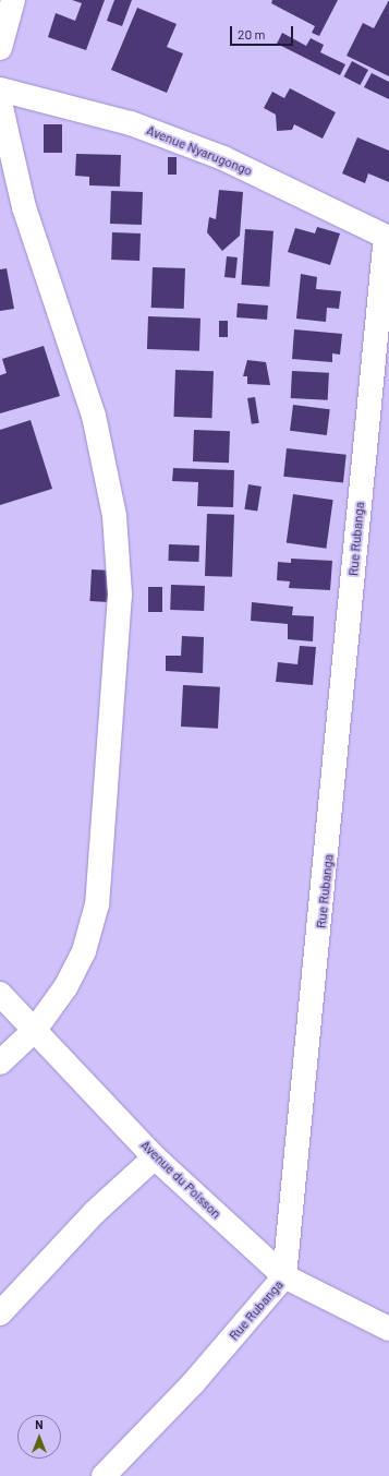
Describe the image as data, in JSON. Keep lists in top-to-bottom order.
{
  "streets": {
    "street": ["Avenue Nyarugongo", "Rue Rubanga", "Avenue du Poisson"]
  },
  "crossings": [
    ["Avenue Nyarugongo", "Rue Rubanga"],
    ["Rue Rubanga", "Avenue du Poisson"]
  ],
  "scale_bar": "20 m",
  "north": "top"
}
